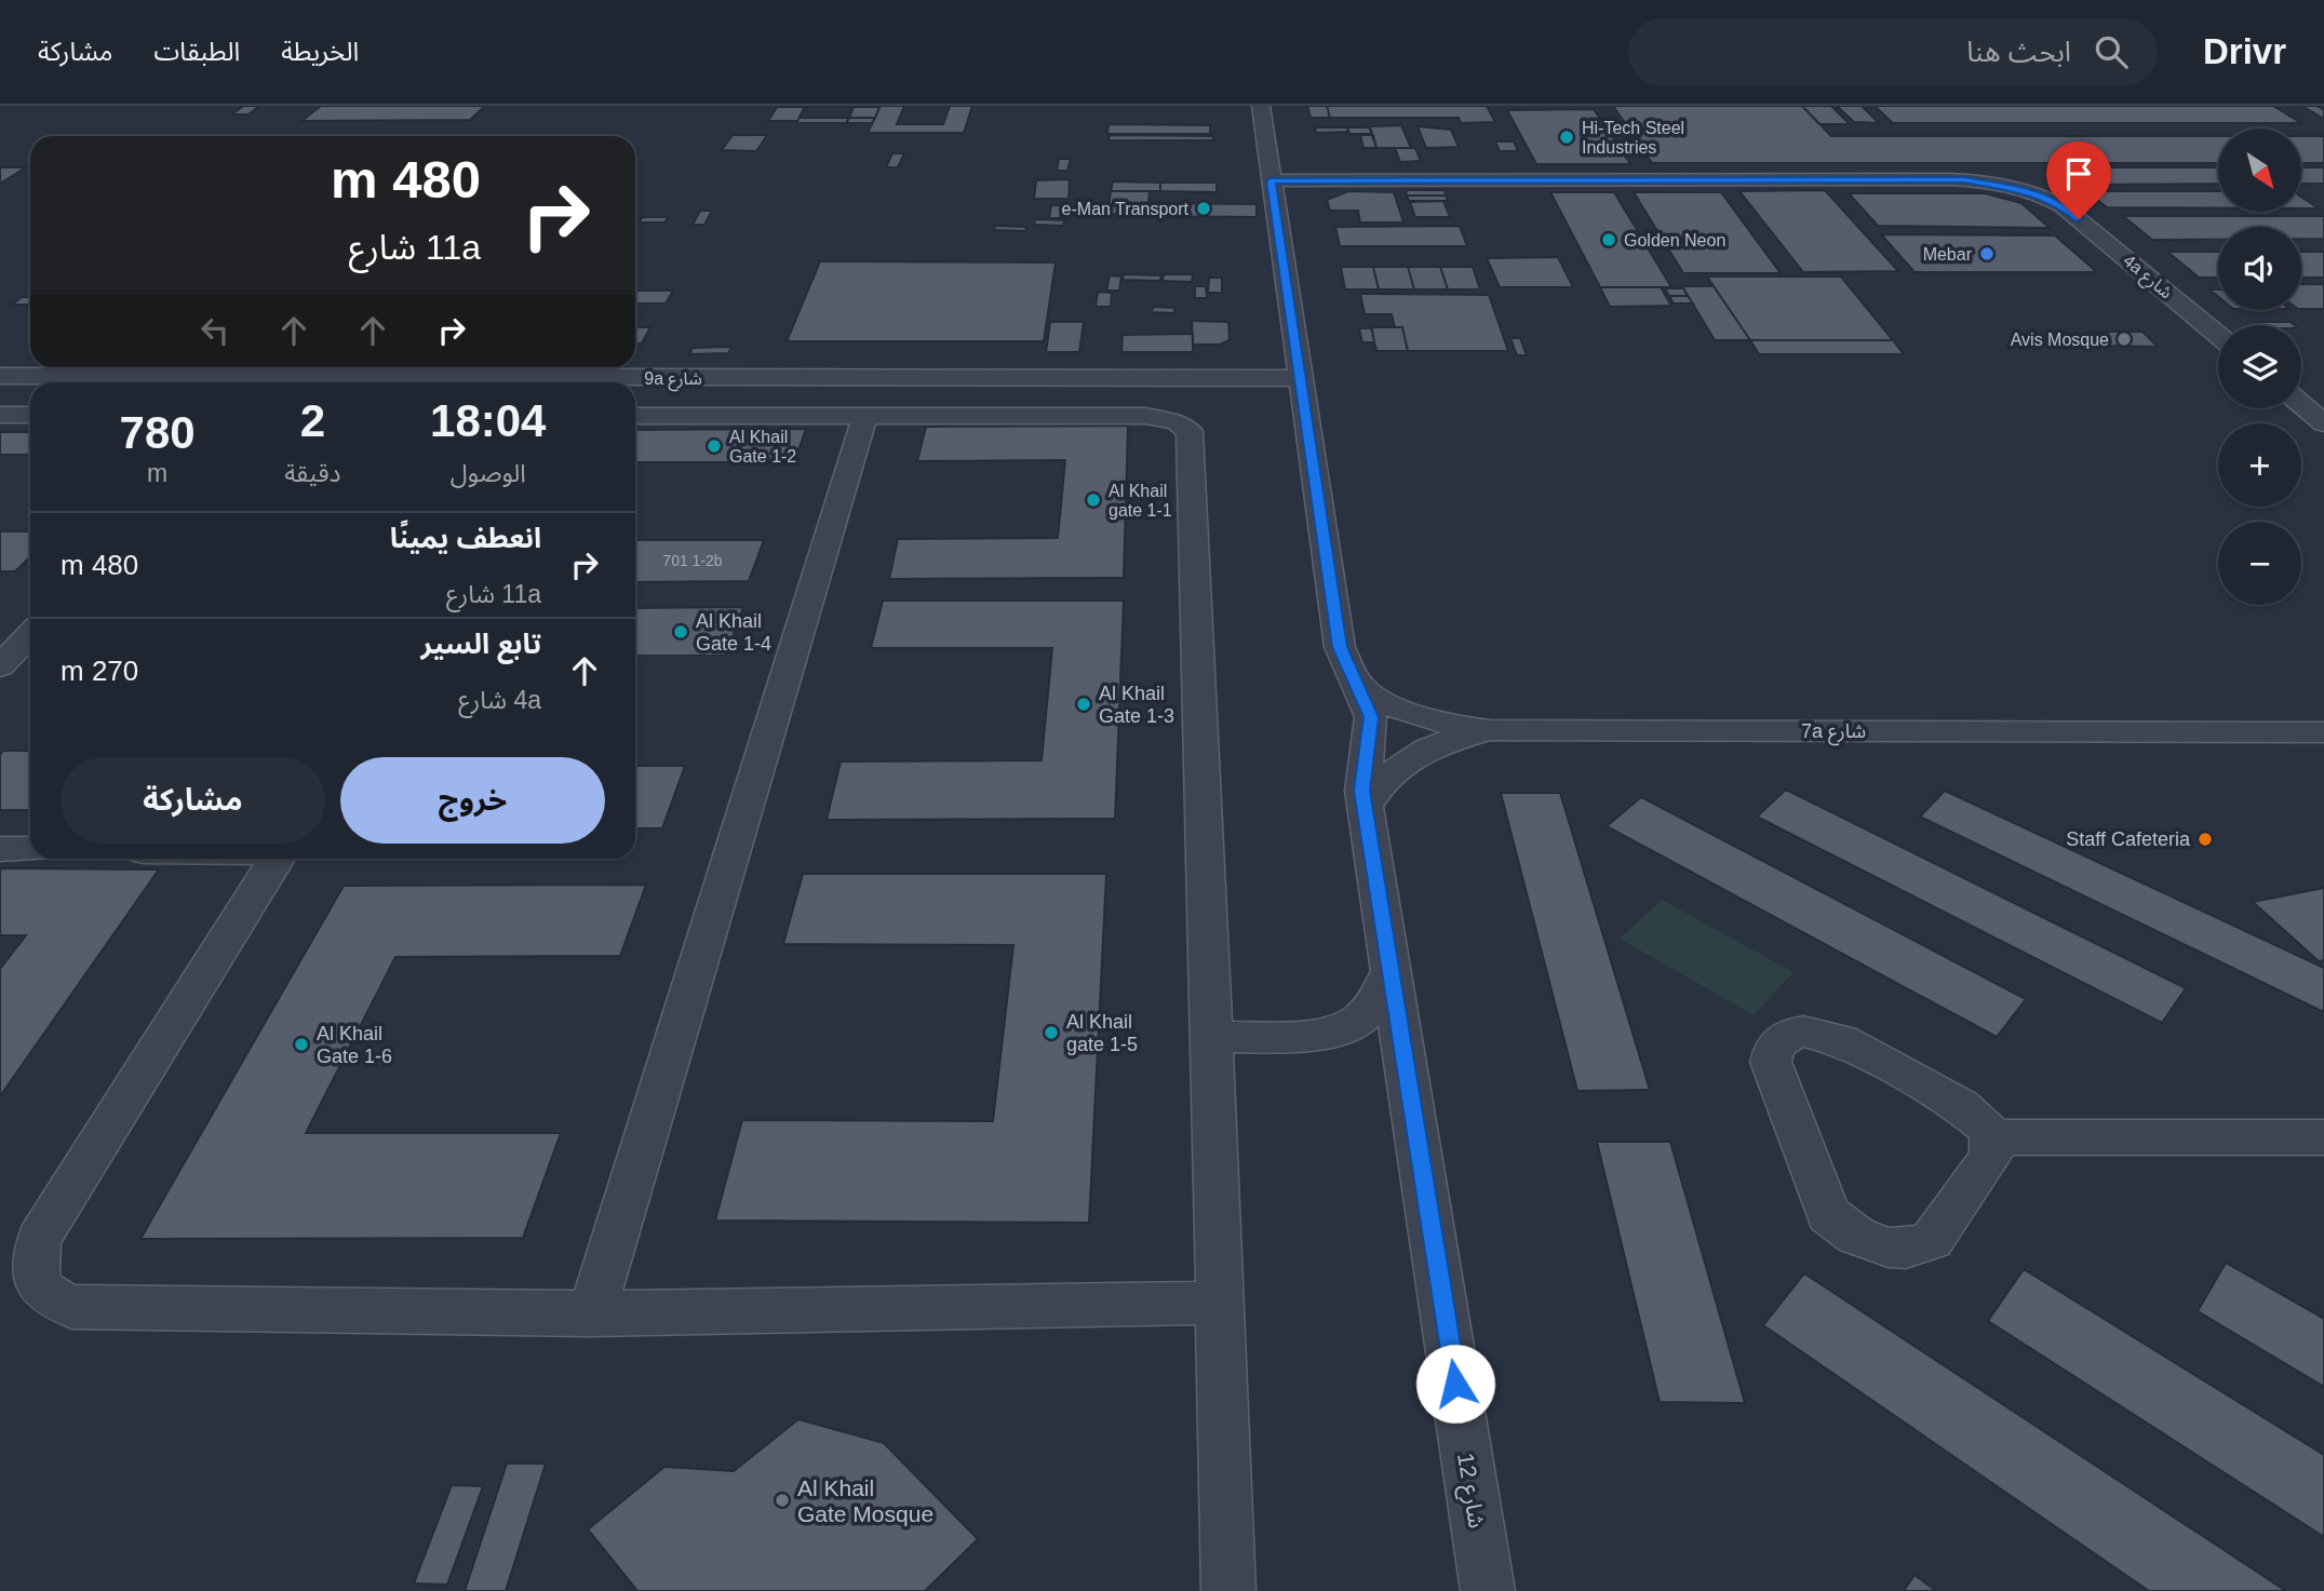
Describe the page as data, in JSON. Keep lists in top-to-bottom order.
{
  "streets": {
    "street": [
      "4a شارع",
      "9a شارع",
      "7a شارع",
      "شارع 12"
    ]
  },
  "crossings": [
    ["4a شارع", "شارع 12"],
    ["9a شارع", "شارع 12"],
    ["7a شارع", "شارع 12"]
  ],
  "places": [
    "Hi-Tech Steel Industries",
    "e-Man Transport",
    "Golden Neon",
    "Mebar",
    "Avis Mosque",
    "Al Khail Gate 1-2",
    "Al Khail gate 1-1",
    "Al Khail Gate 1-4",
    "Al Khail Gate 1-3",
    "Staff Cafeteria",
    "Al Khail gate 1-5",
    "Al Khail Gate 1-6",
    "Al Khail Gate Mosque"
  ],
  "house_numbers": ["701 1-2b"],
  "north": "bottom right",
  "page": {
    "header": "Drivr",
    "search": "ابحث هنا",
    "nav": ["الخريطة", "الطبقات", "مشاركة"],
    "map_buttons": ["+", "−"],
    "turn": ["480 m", "11a شارع"],
    "eta": [
      "18:04",
      "الوصول",
      "2",
      "دقيقة",
      "780",
      "m"
    ],
    "list": [
      {
        "name": "انعطف يمينًا",
        "note": "11a شارع",
        "value": "480 m"
      },
      {
        "name": "تابع السير",
        "note": "4a شارع",
        "value": "270 m"
      }
    ],
    "buttons": ["خروج", "مشاركة"]
  }
}
